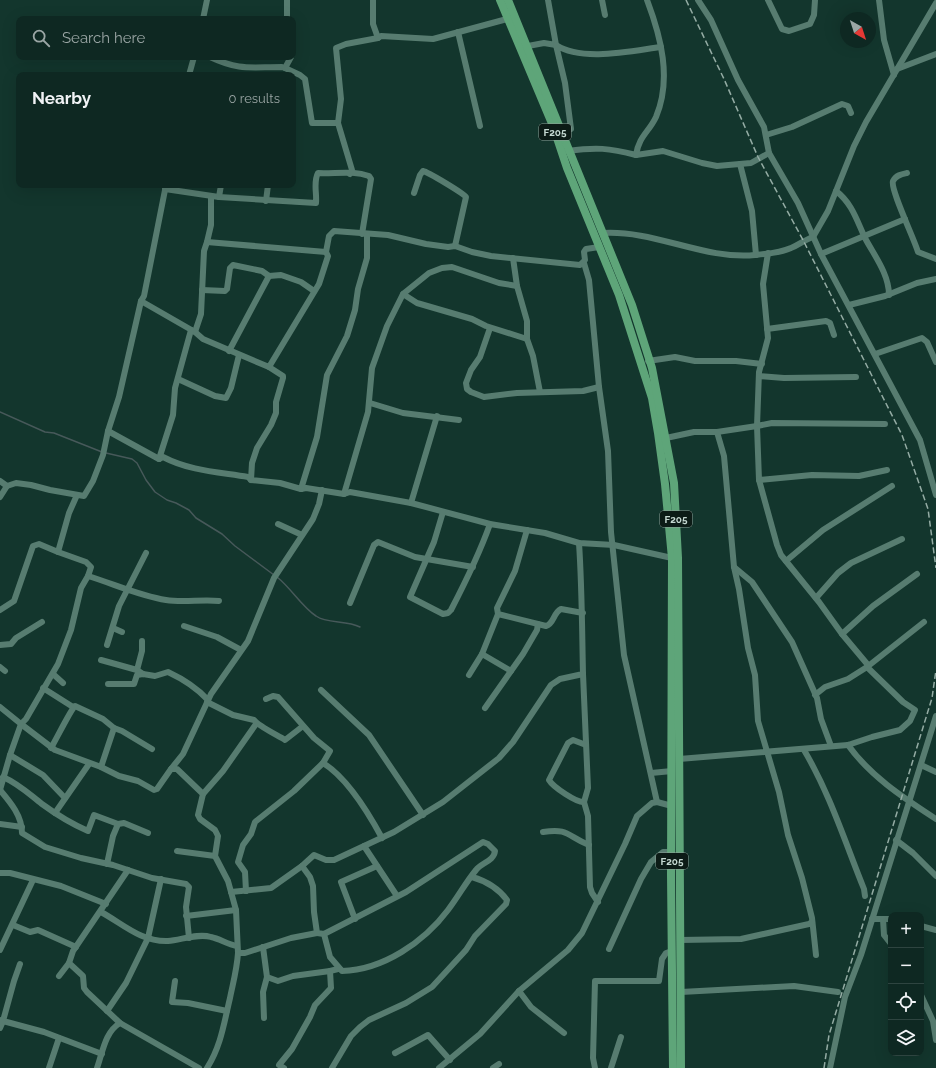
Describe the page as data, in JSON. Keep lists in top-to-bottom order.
{
  "streets": {
    "main road": ["F205"]
  },
  "north": "bottom right",
  "page": {
    "search": "Search here",
    "heading": ["Nearby", "0 results"],
    "map_buttons": ["+", "−"]
  }
}
